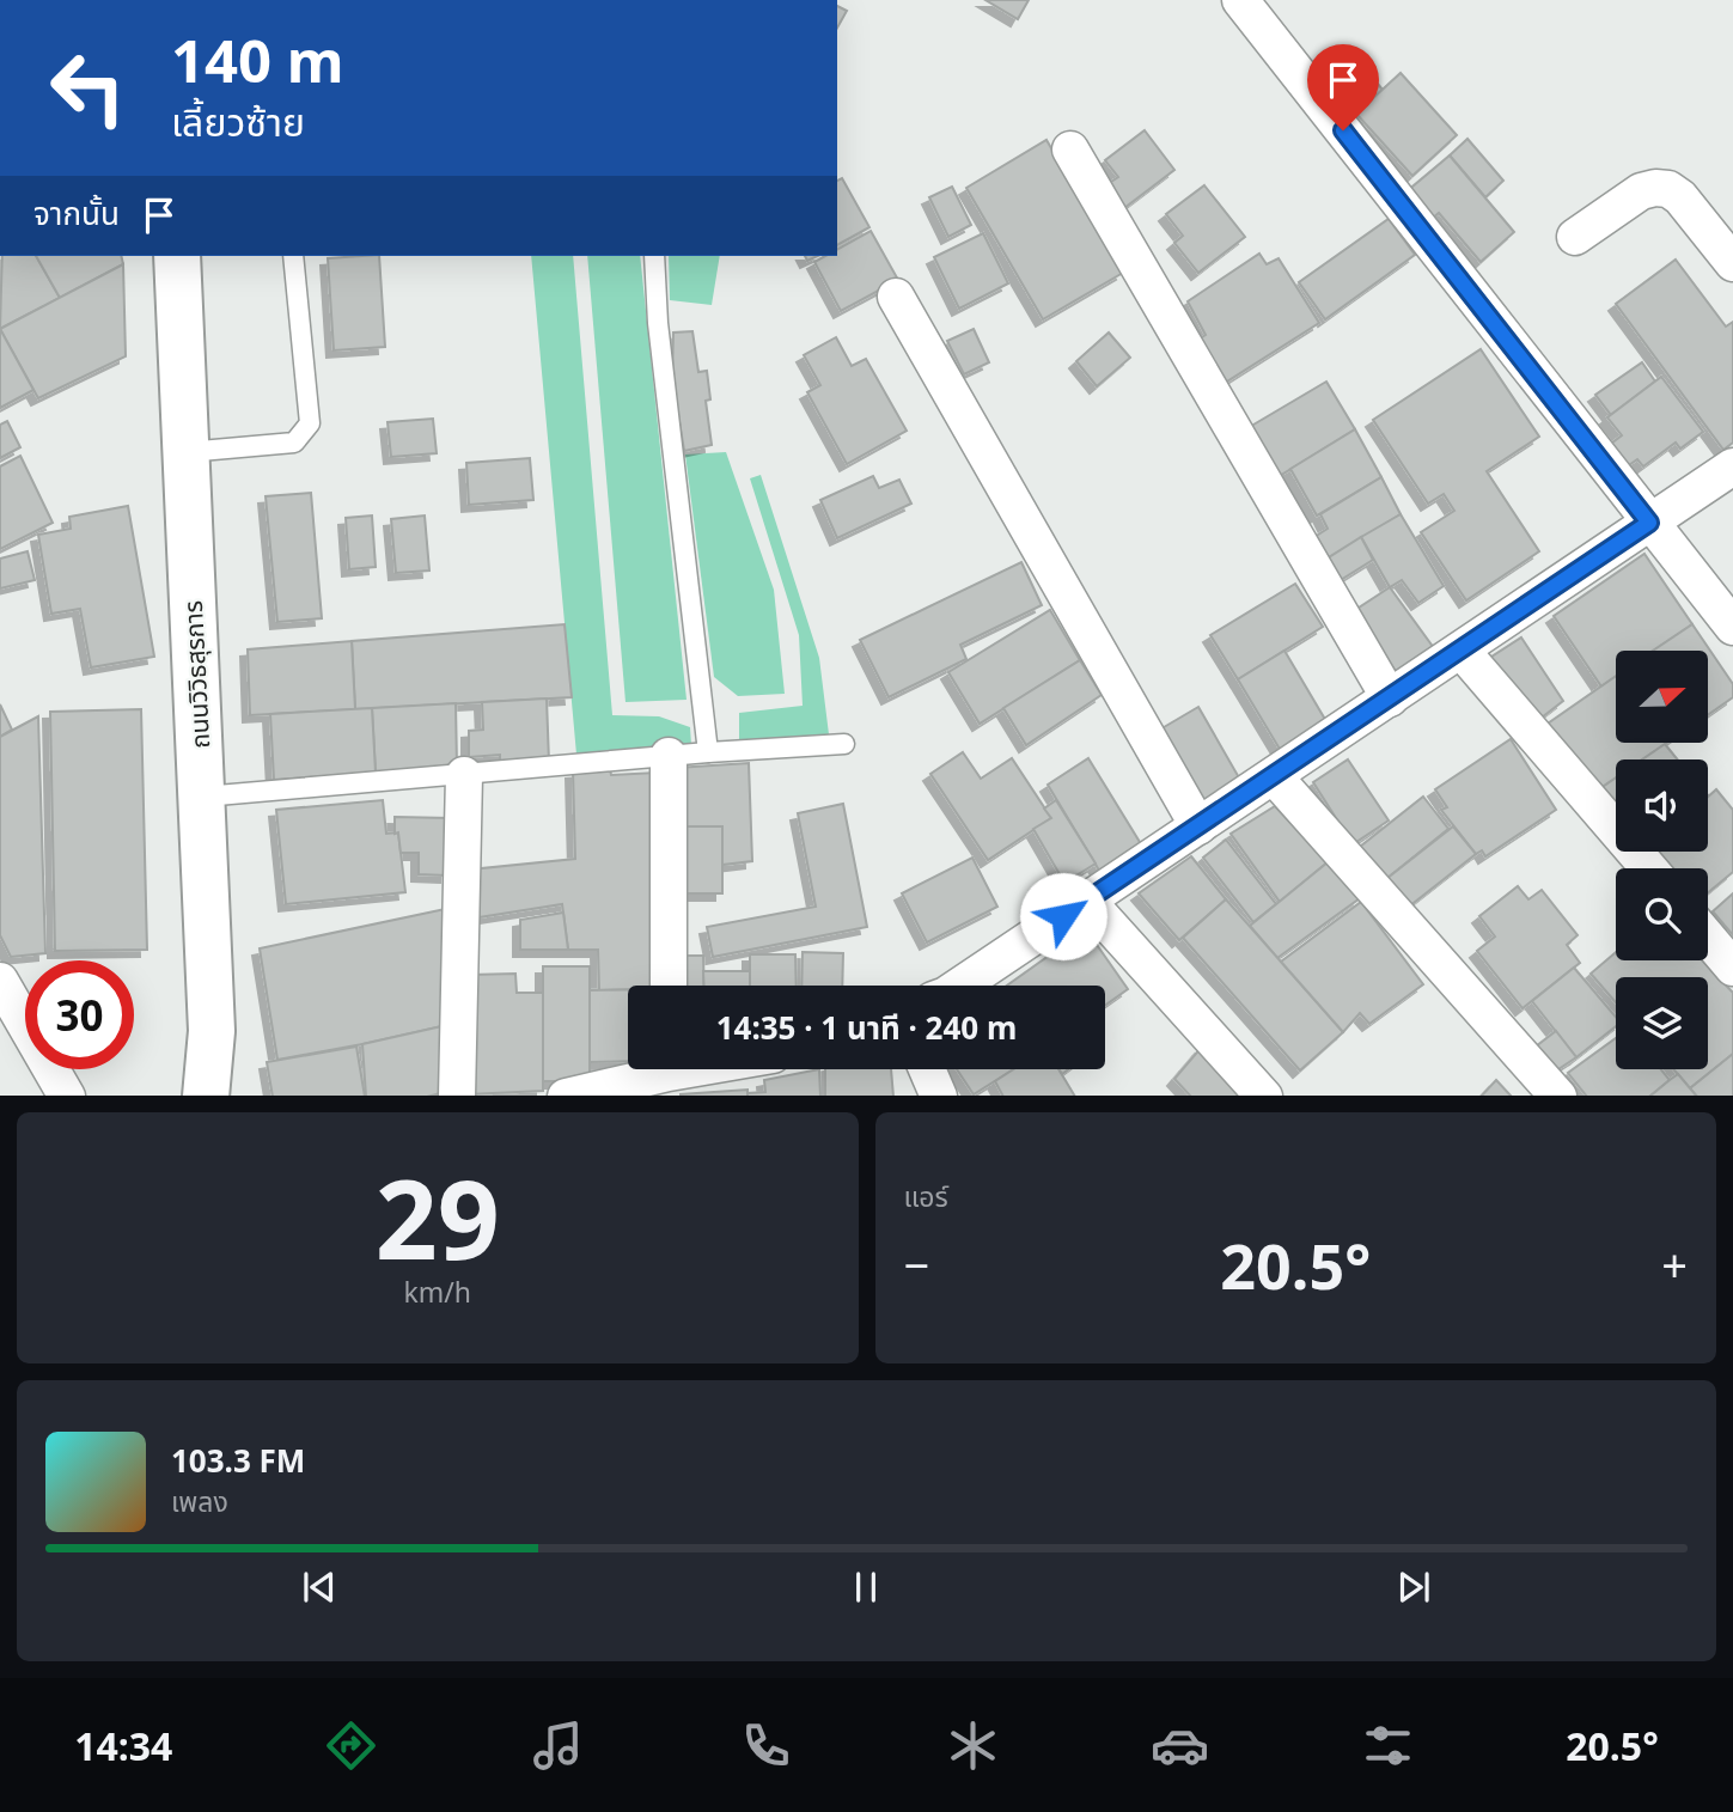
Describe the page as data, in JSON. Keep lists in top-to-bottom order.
{
  "streets": {
    "main road": ["ถนนวิวิธสุรการ"]
  },
  "north": "right",
  "page": {
    "turn": ["140 m", "เลี้ยวซ้าย"],
    "then": "จากนั้น",
    "limit": "30",
    "trip": "14:35 · 1 นาที · 240 m",
    "tile": [
      ["29", "km/h"],
      "แอร์"
    ],
    "heat": ["−", "20.5°", "+"],
    "song": ["103.3 FM", "เพลง"],
    "tabs": ["14:34", "20.5°"]
  }
}
